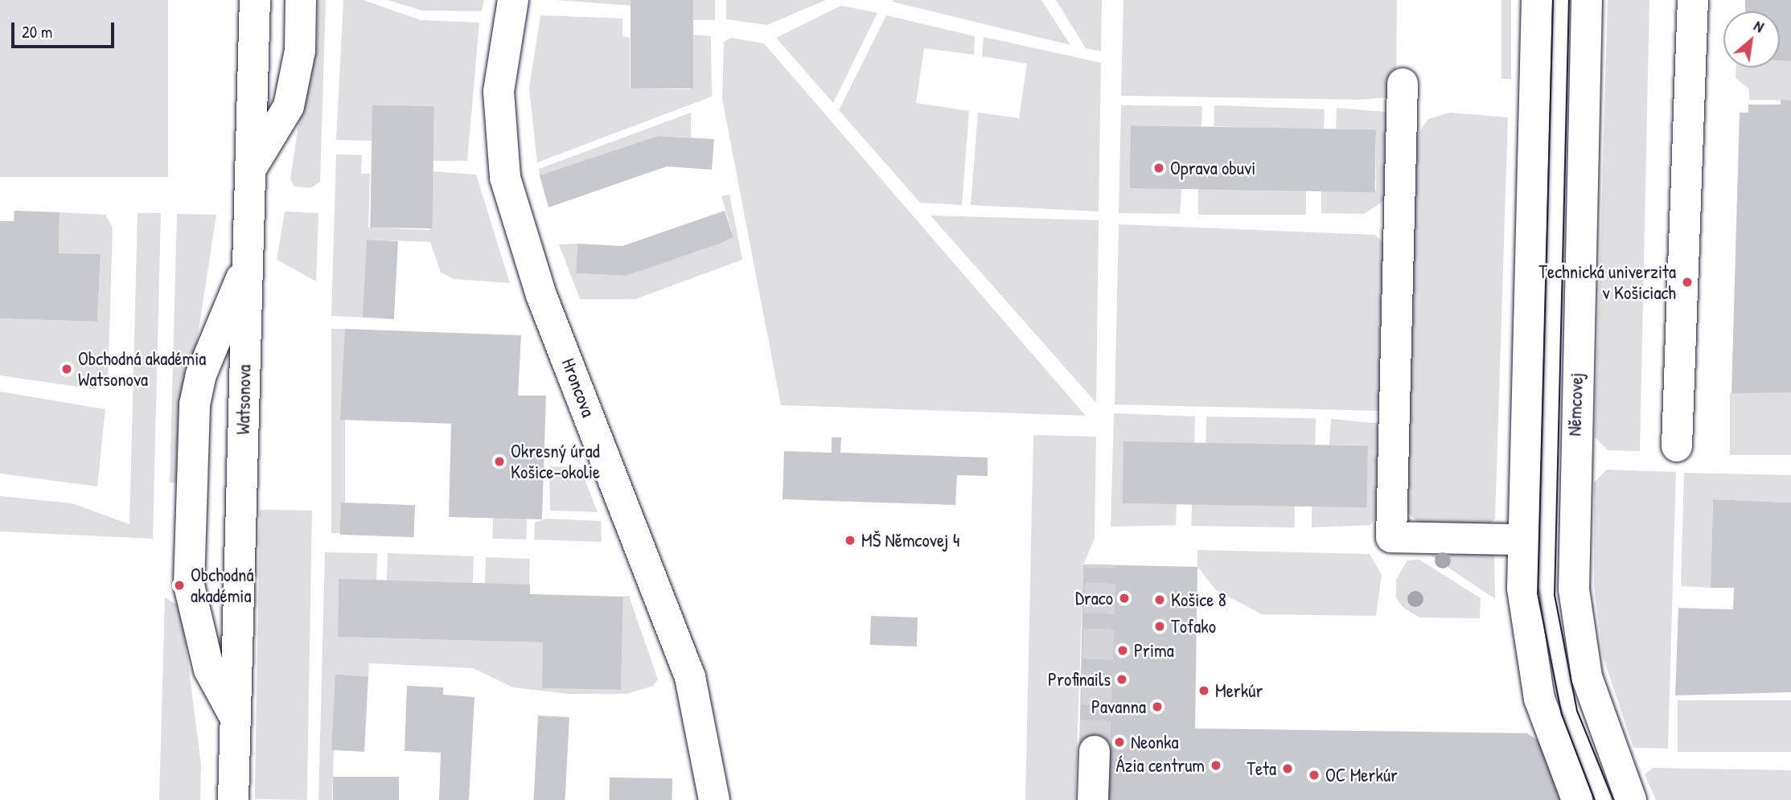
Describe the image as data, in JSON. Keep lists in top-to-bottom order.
{
  "streets": {
    "street": ["Hroncova", "Watsonova", "Němcovej"]
  },
  "places": [
    "Oprava obuvi",
    "Technická univerzita v Košiciach",
    "Obchodná akadémia Watsonova",
    "Okresný úrad Košice-okolie",
    "MŠ Němcovej 4",
    "Obchodná akadémia",
    "Draco",
    "Košice 8",
    "Tofako",
    "Prima",
    "Profinails",
    "Merkúr",
    "Pavanna",
    "Neonka",
    "Ázia centrum",
    "Teta",
    "OC Merkúr"
  ],
  "scale_bar": "20 m",
  "north": "top right"
}
